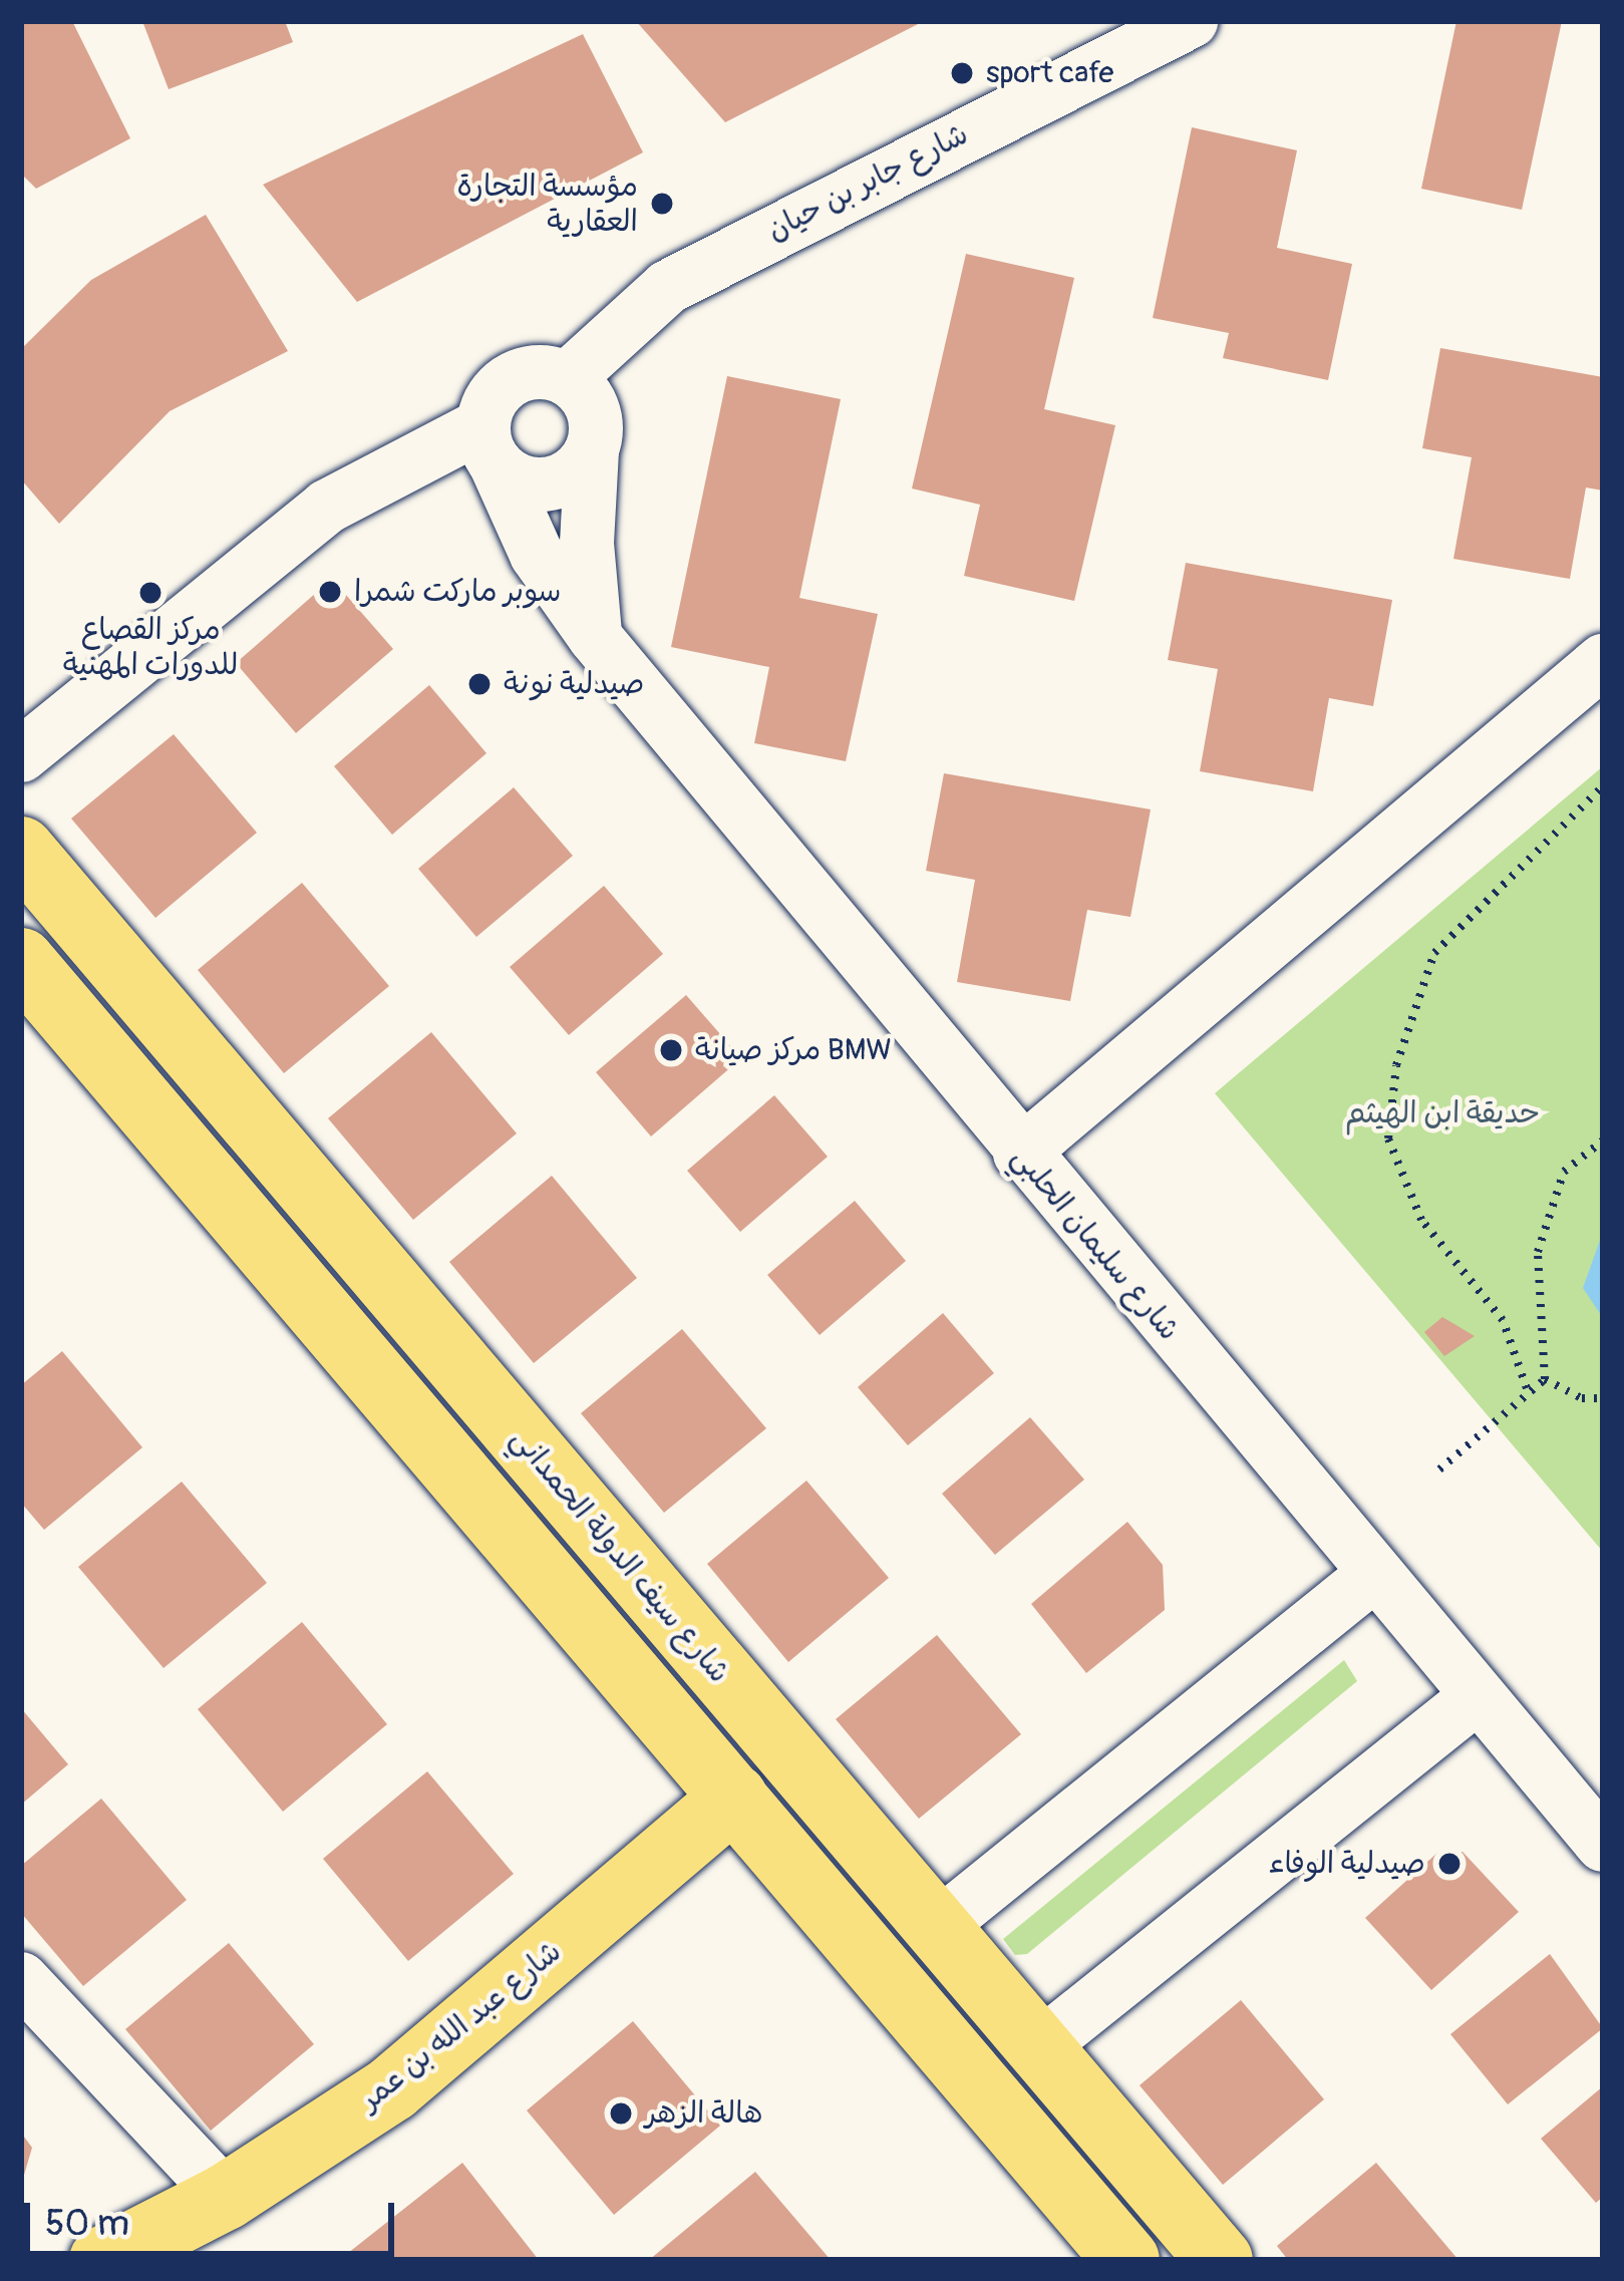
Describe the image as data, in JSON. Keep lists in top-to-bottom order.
{
  "streets": {
    "main road": ["شارع سيف الدولة الحمداني", "شارع عبد الله بن عمر"],
    "street": ["شارع جابر بن حيان", "شارع سليمان الحلبي"]
  },
  "crossings": [
    ["شارع جابر بن حيان", "شارع سليمان الحلبي"]
  ],
  "parks": ["حديقة ابن الهيثم"],
  "places": [
    "sport cafe",
    "مؤسسة التجارة العقارية",
    "سوبر ماركت شمرا",
    "مركز القصاع للدورات المهنية",
    "صيدلية نونة",
    "مركز صيانة BMW",
    "صيدلية الوفاء",
    "هالة الزهر"
  ],
  "scale_bar": "50 m"
}
